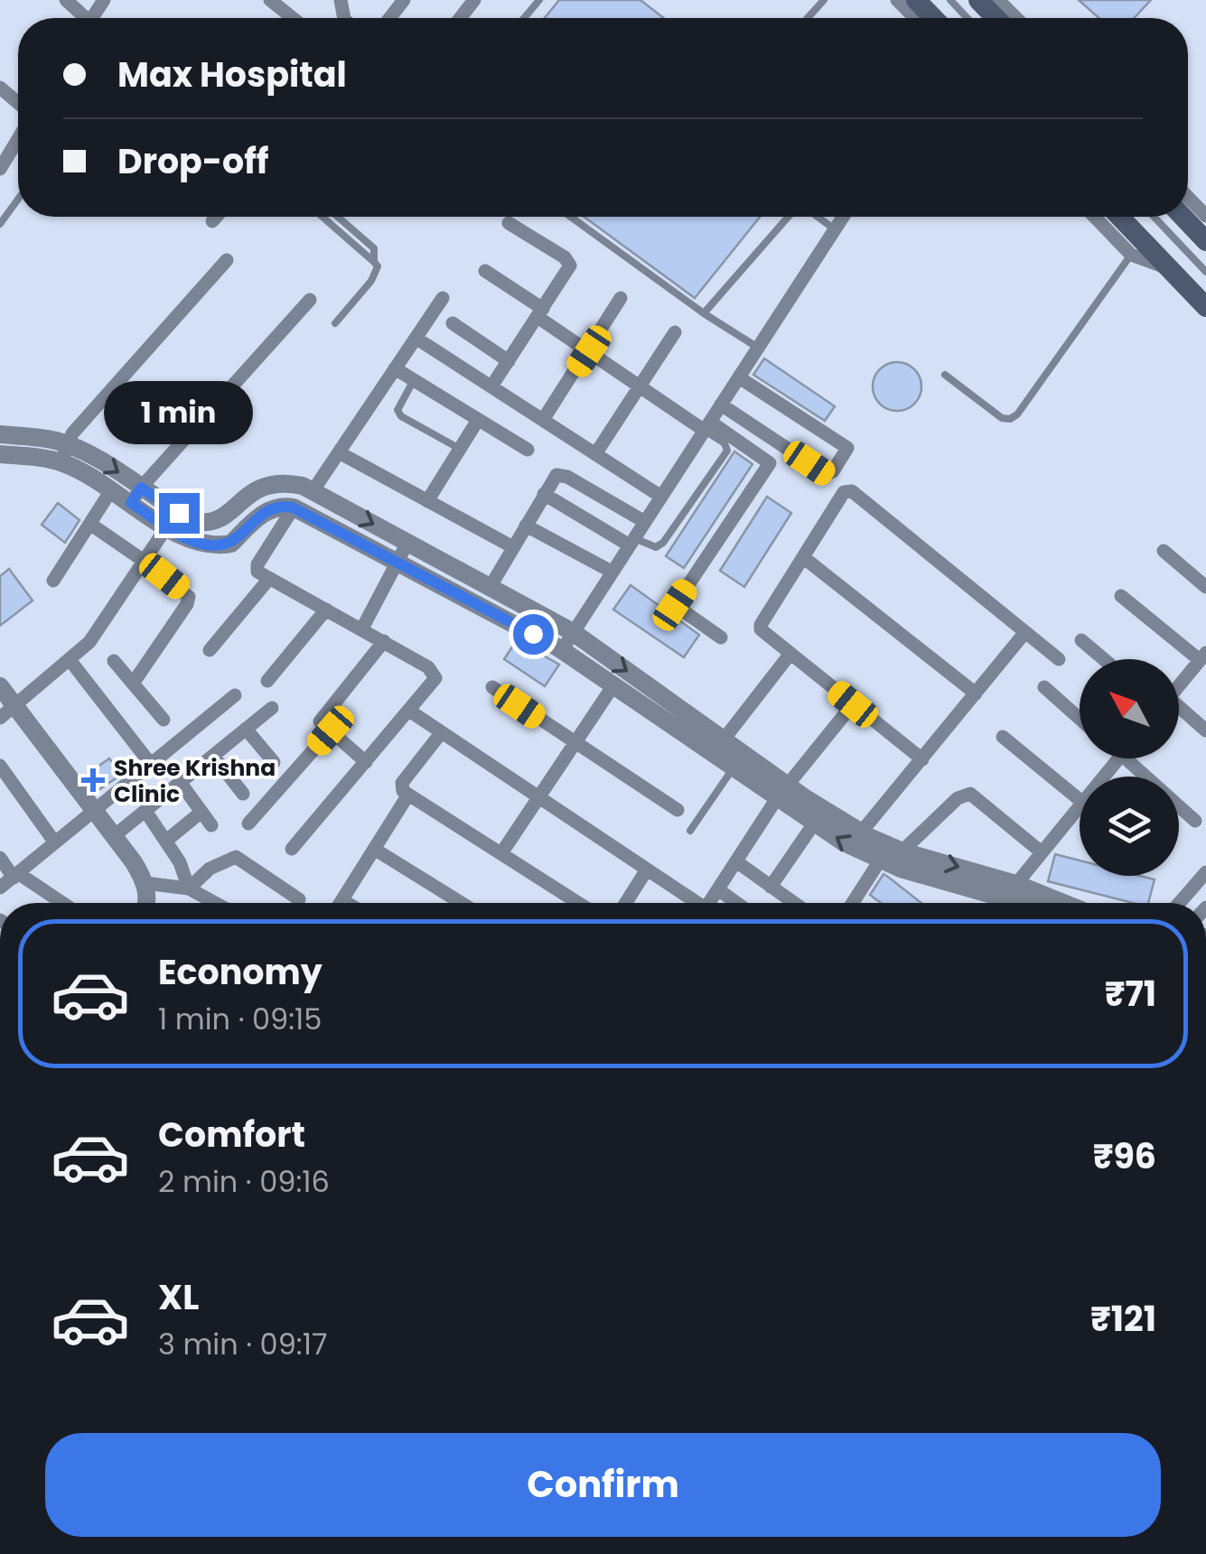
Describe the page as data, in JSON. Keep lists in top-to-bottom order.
{
  "places": {
    "health": ["Shree Krishna Clinic"]
  },
  "north": "top left",
  "page": {
    "banner": ["Max Hospital", "Drop-off"],
    "bubble": "1 min",
    "list": [
      {
        "name": "Economy",
        "note": "1 min · 09:15",
        "value": "₹71"
      },
      {
        "name": "Comfort",
        "note": "2 min · 09:16",
        "value": "₹96"
      },
      {
        "name": "XL",
        "note": "3 min · 09:17",
        "value": "₹121"
      }
    ],
    "buttons": "Confirm"
  }
}
